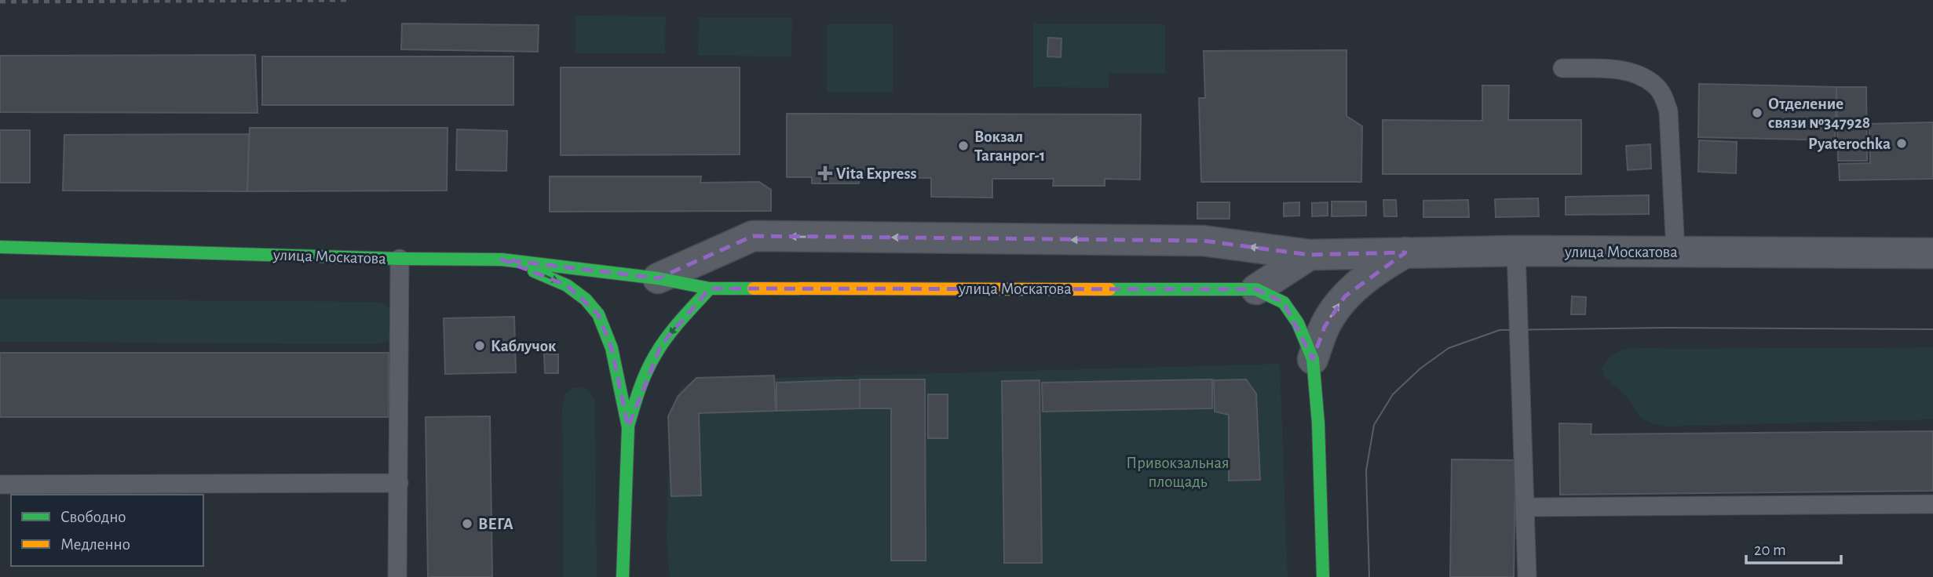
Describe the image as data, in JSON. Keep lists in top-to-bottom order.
{
  "streets": {
    "main road": ["улица Москатова"]
  },
  "parks": ["Привокзальная площадь"],
  "places": {
    "other": [
      "Отделение связи №347928",
      "Pyaterochka",
      "Вокзал Таганрог-1",
      "Каблучок",
      "ВЕГА"
    ],
    "health": ["Vita Express"]
  },
  "legend": ["Свободно", "Медленно"],
  "scale_bar": "20 m"
}
